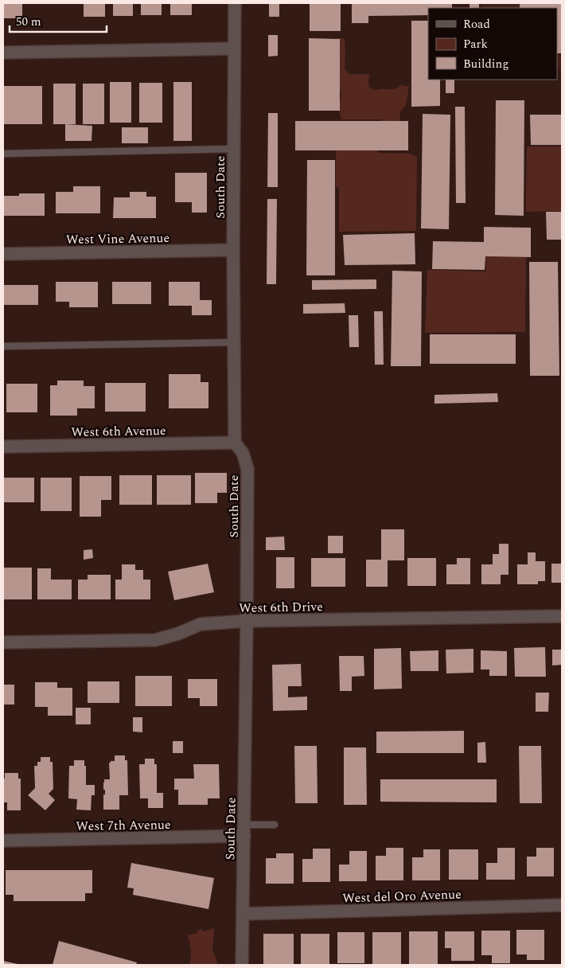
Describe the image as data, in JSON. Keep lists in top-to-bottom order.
{
  "streets": {
    "street": [
      "South Date",
      "West Vine Avenue",
      "West 6th Avenue",
      "West 6th Drive",
      "West 7th Avenue",
      "West del Oro Avenue"
    ]
  },
  "crossings": [
    ["South Date", "West Vine Avenue"],
    ["South Date", "West 6th Avenue"],
    ["South Date", "West 6th Drive"],
    ["South Date", "West 7th Avenue"],
    ["South Date", "West del Oro Avenue"]
  ],
  "legend": ["Road", "Park", "Building"],
  "scale_bar": "50 m"
}
